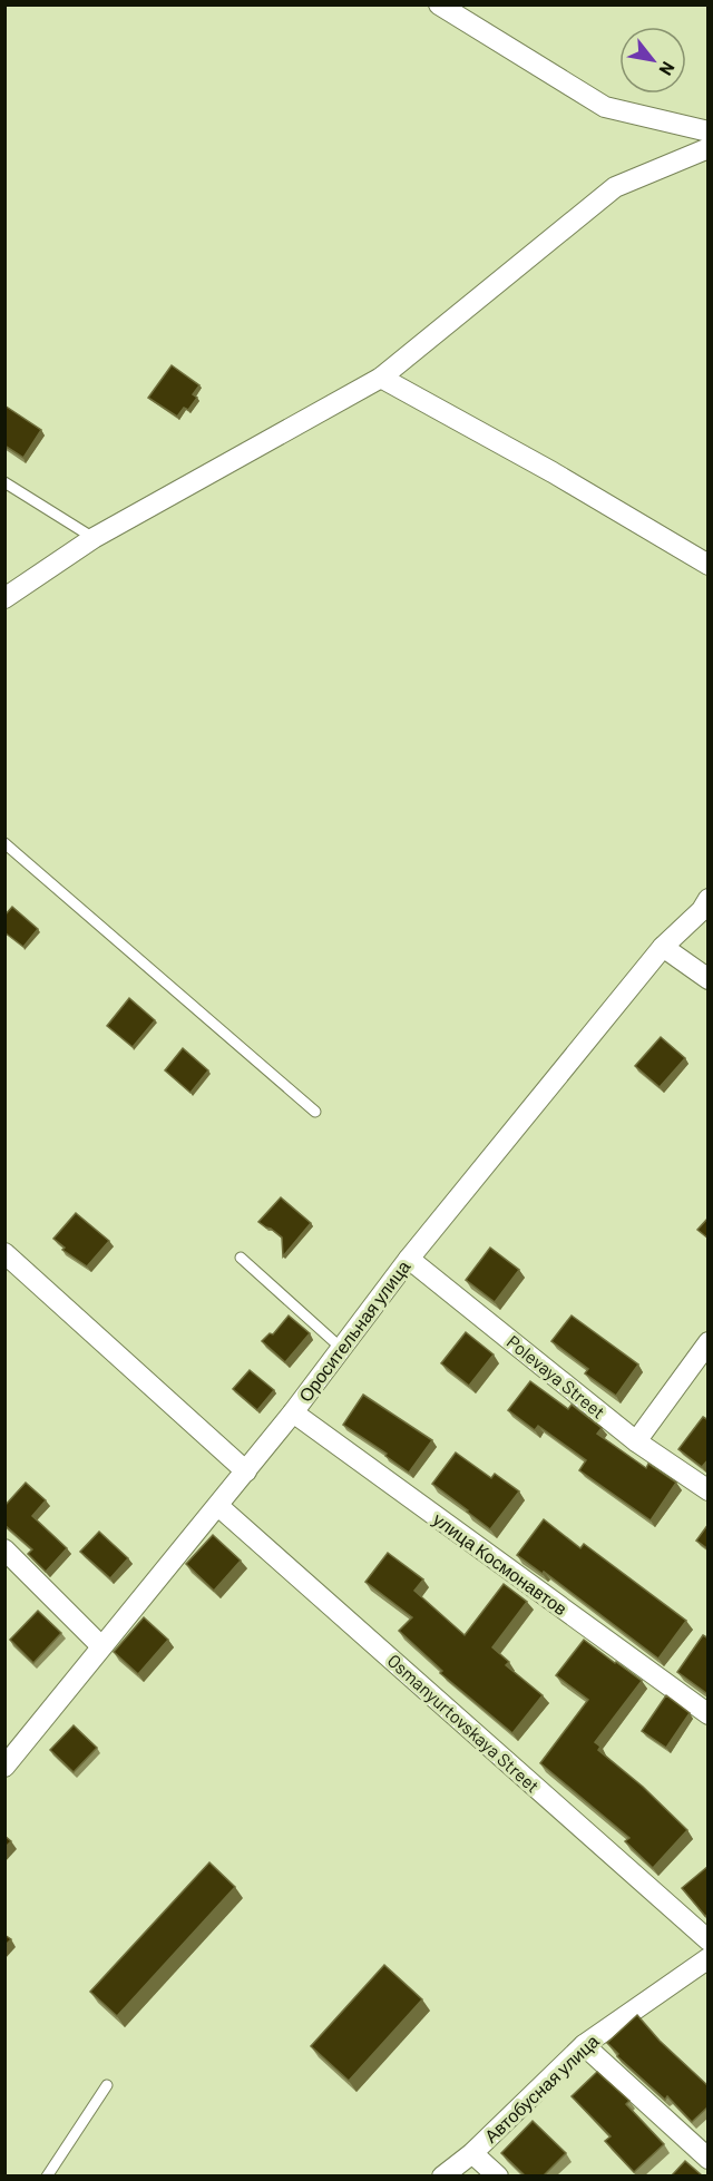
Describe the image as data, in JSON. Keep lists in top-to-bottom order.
{
  "streets": {
    "street": [
      "Оросительная улица",
      "Polevaya Street",
      "улица Космонавтов",
      "Osmanyurtovskaya Street",
      "Автобусная улица"
    ]
  },
  "crossings": [
    ["Оросительная улица", "Polevaya Street"],
    ["Оросительная улица", "улица Космонавтов"],
    ["Оросительная улица", "Osmanyurtovskaya Street"]
  ],
  "north": "bottom right"
}
